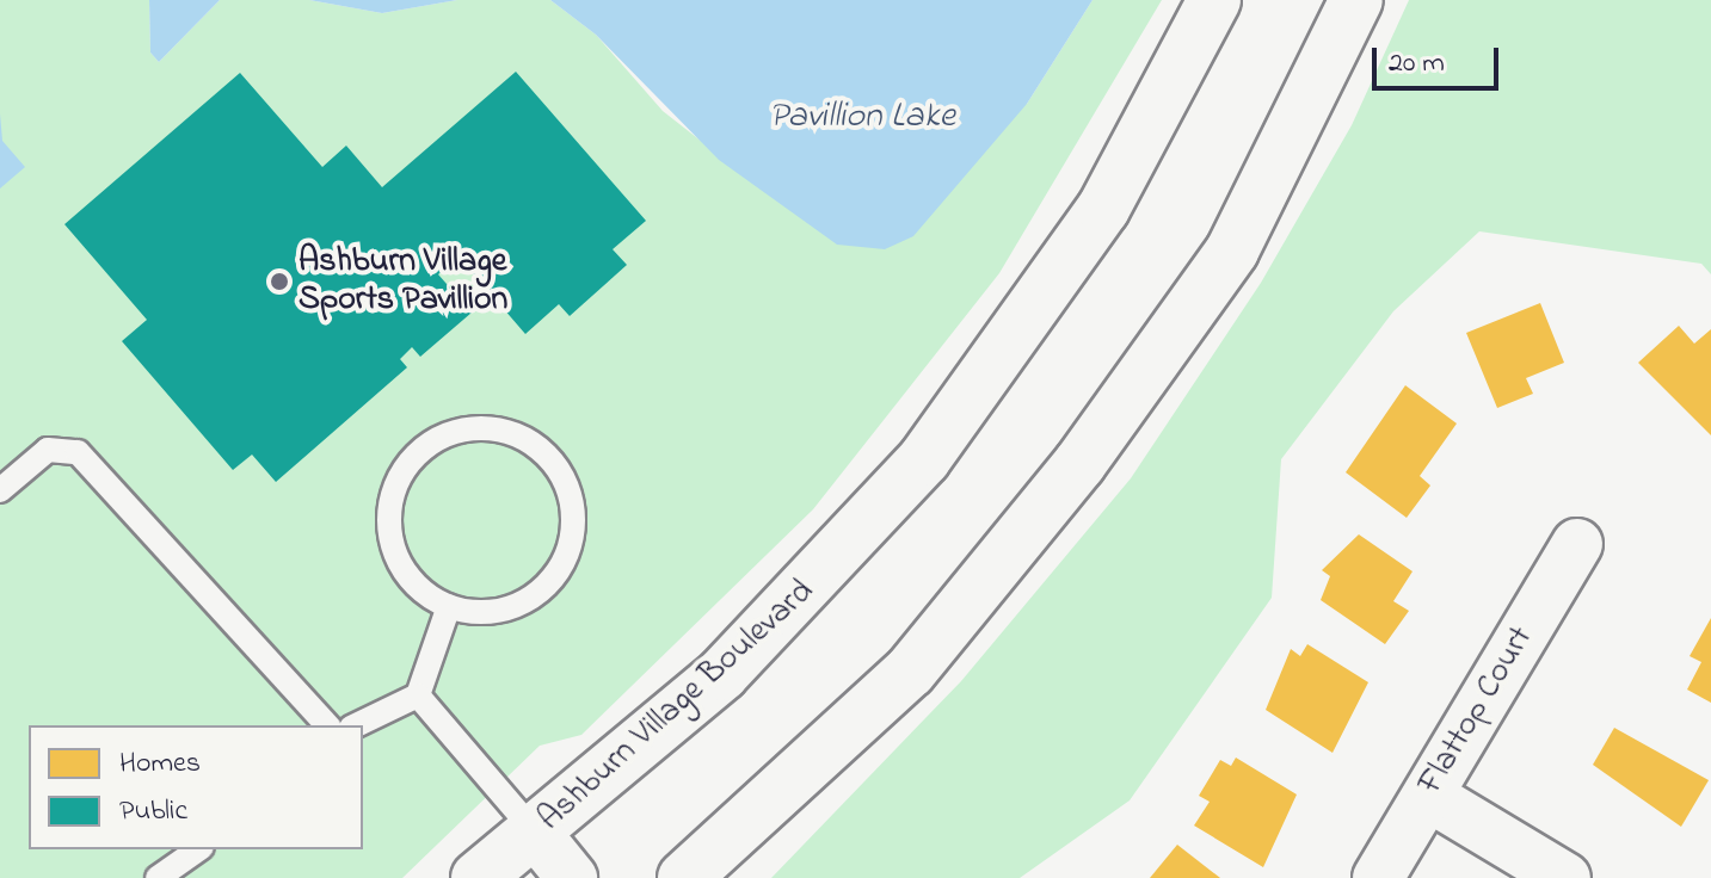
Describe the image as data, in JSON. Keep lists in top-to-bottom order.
{
  "streets": {
    "main road": ["Ashburn Village Boulevard"],
    "street": ["Flattop Court"]
  },
  "water": ["Pavillion Lake"],
  "places": ["Ashburn Village Sports Pavillion"],
  "legend": ["Homes", "Public"],
  "scale_bar": "20 m"
}
